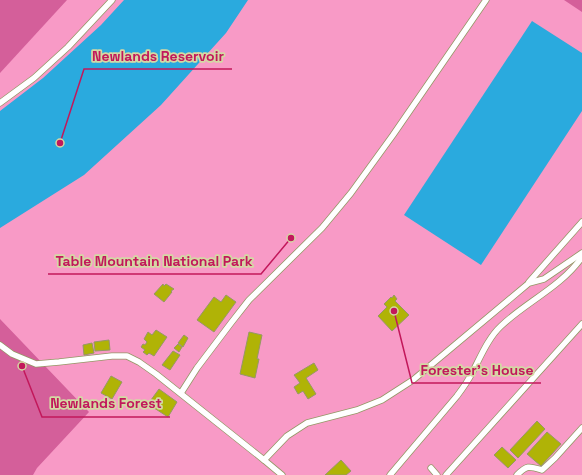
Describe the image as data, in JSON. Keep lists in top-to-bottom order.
{
  "places": [
    "Newlands Reservoir",
    "Table Mountain National Park",
    "Forester's House",
    "Newlands Forest"
  ]
}
